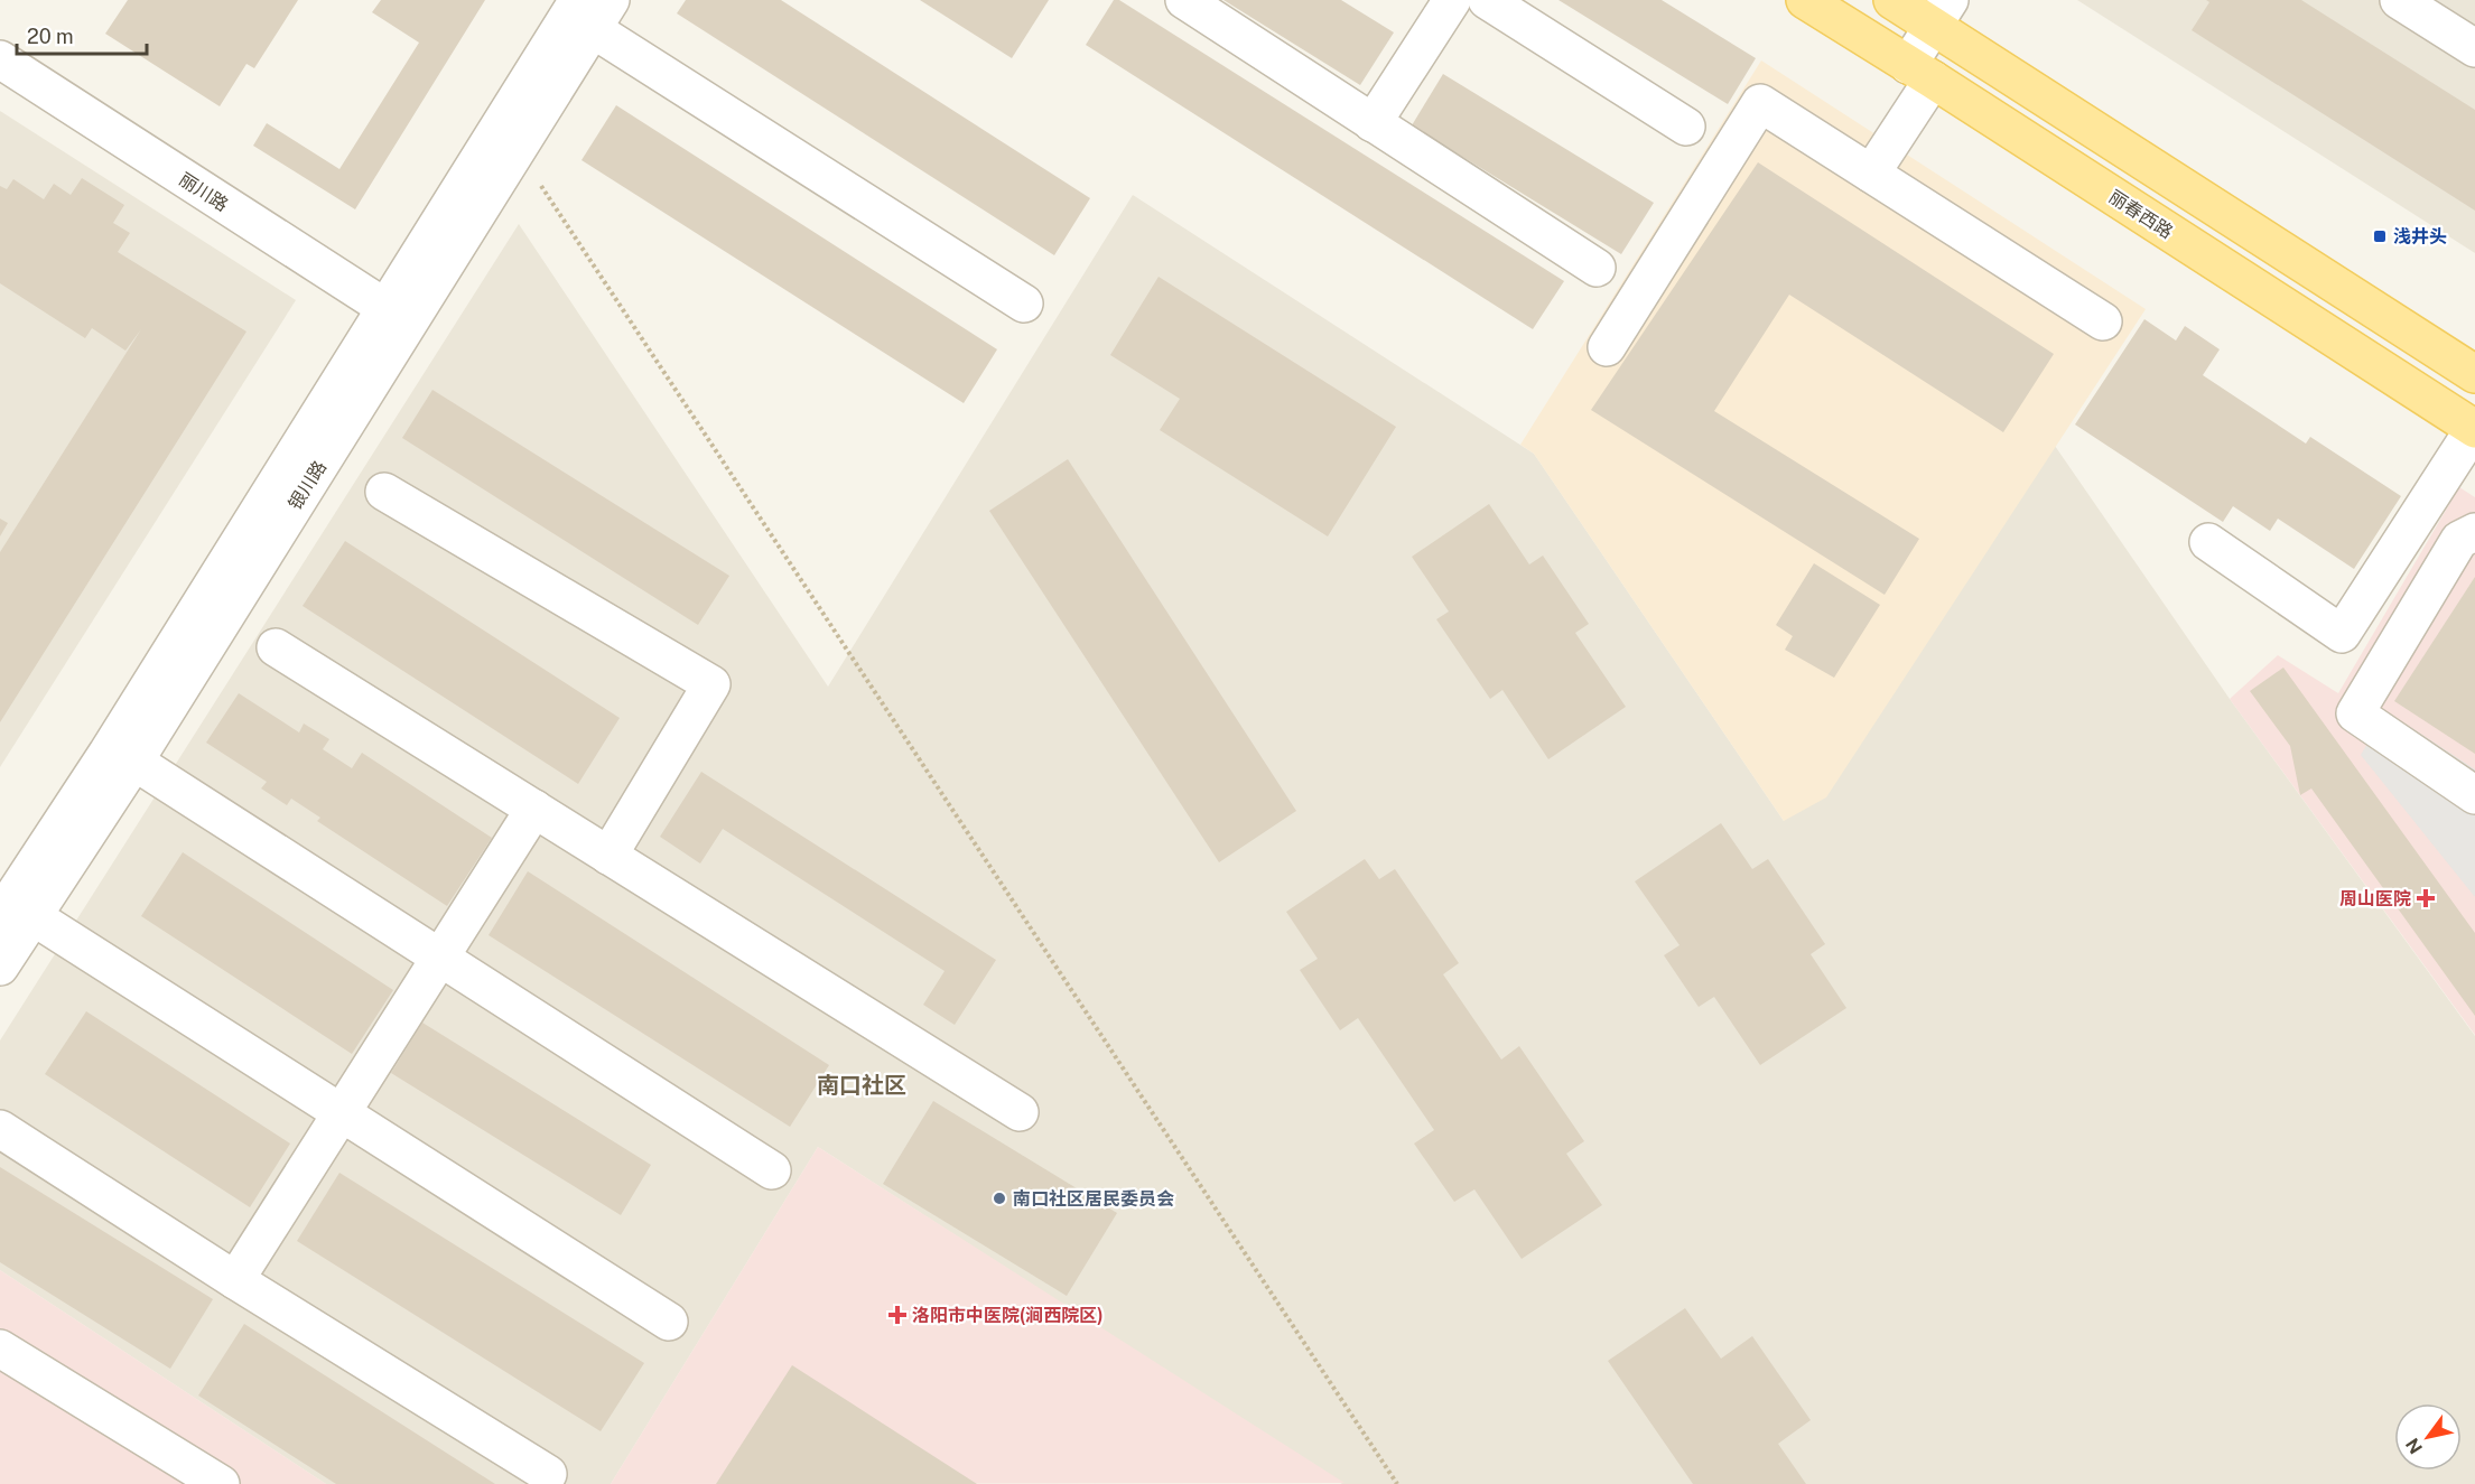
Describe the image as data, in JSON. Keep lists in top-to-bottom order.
{
  "streets": {
    "main road": ["丽春西路"],
    "street": ["丽川路", "银川路"]
  },
  "crossings": [
    ["丽川路", "银川路"]
  ],
  "districts": ["南口社区"],
  "places": {
    "transit": ["浅井头"],
    "health": ["周山医院", "洛阳市中医院(涧西院区)"],
    "other": ["南口社区居民委员会"]
  },
  "scale_bar": "20 m",
  "north": "bottom left"
}
